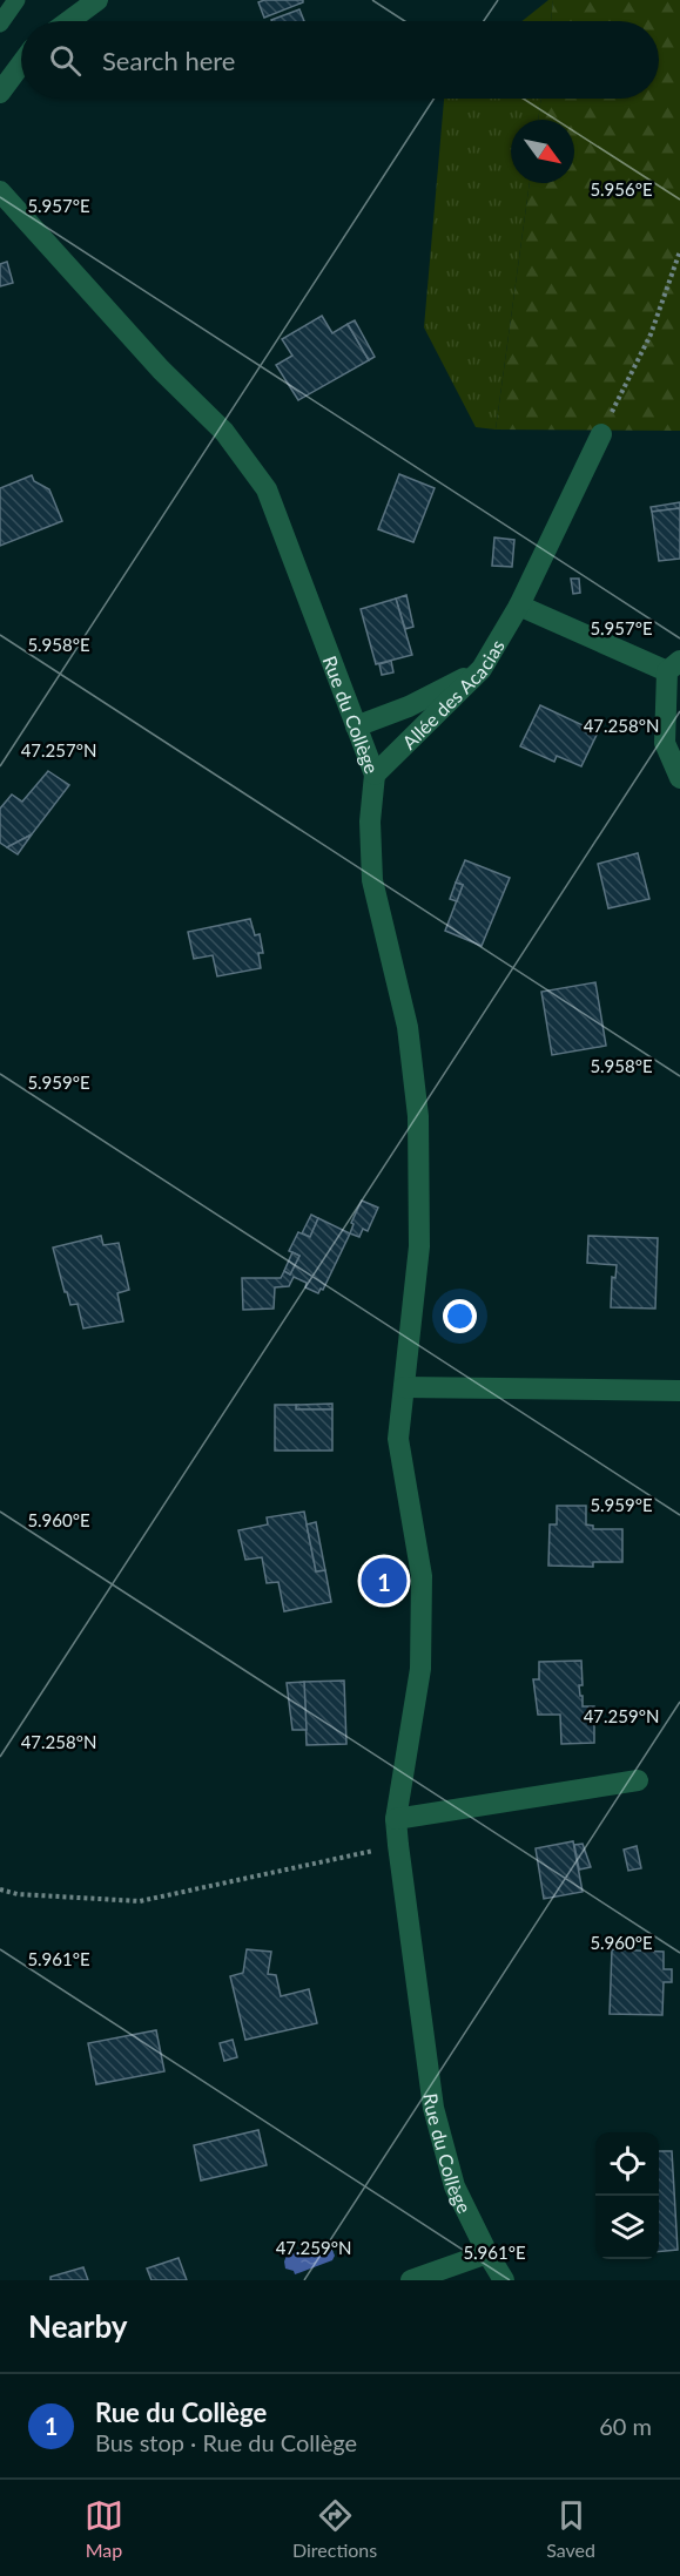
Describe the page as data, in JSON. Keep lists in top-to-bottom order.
{
  "streets": {
    "street": ["Allée des Acacias", "Rue du Collège"]
  },
  "crossings": [
    ["Allée des Acacias", "Rue du Collège"]
  ],
  "north": "bottom right",
  "page": {
    "search": "Search here",
    "pins": "1",
    "heading": "Nearby",
    "list": [
      {
        "mark": "1",
        "name": "Rue du Collège",
        "note": "Bus stop · Rue du Collège",
        "value": "60 m"
      }
    ],
    "nav": ["Map", "Directions", "Saved"]
  },
  "coordinates": [
    "5.956°E",
    "5.957°E",
    "5.958°E",
    "47.258°N",
    "47.257°N",
    "5.959°E",
    "5.960°E",
    "47.259°N",
    "5.961°E"
  ]
}
